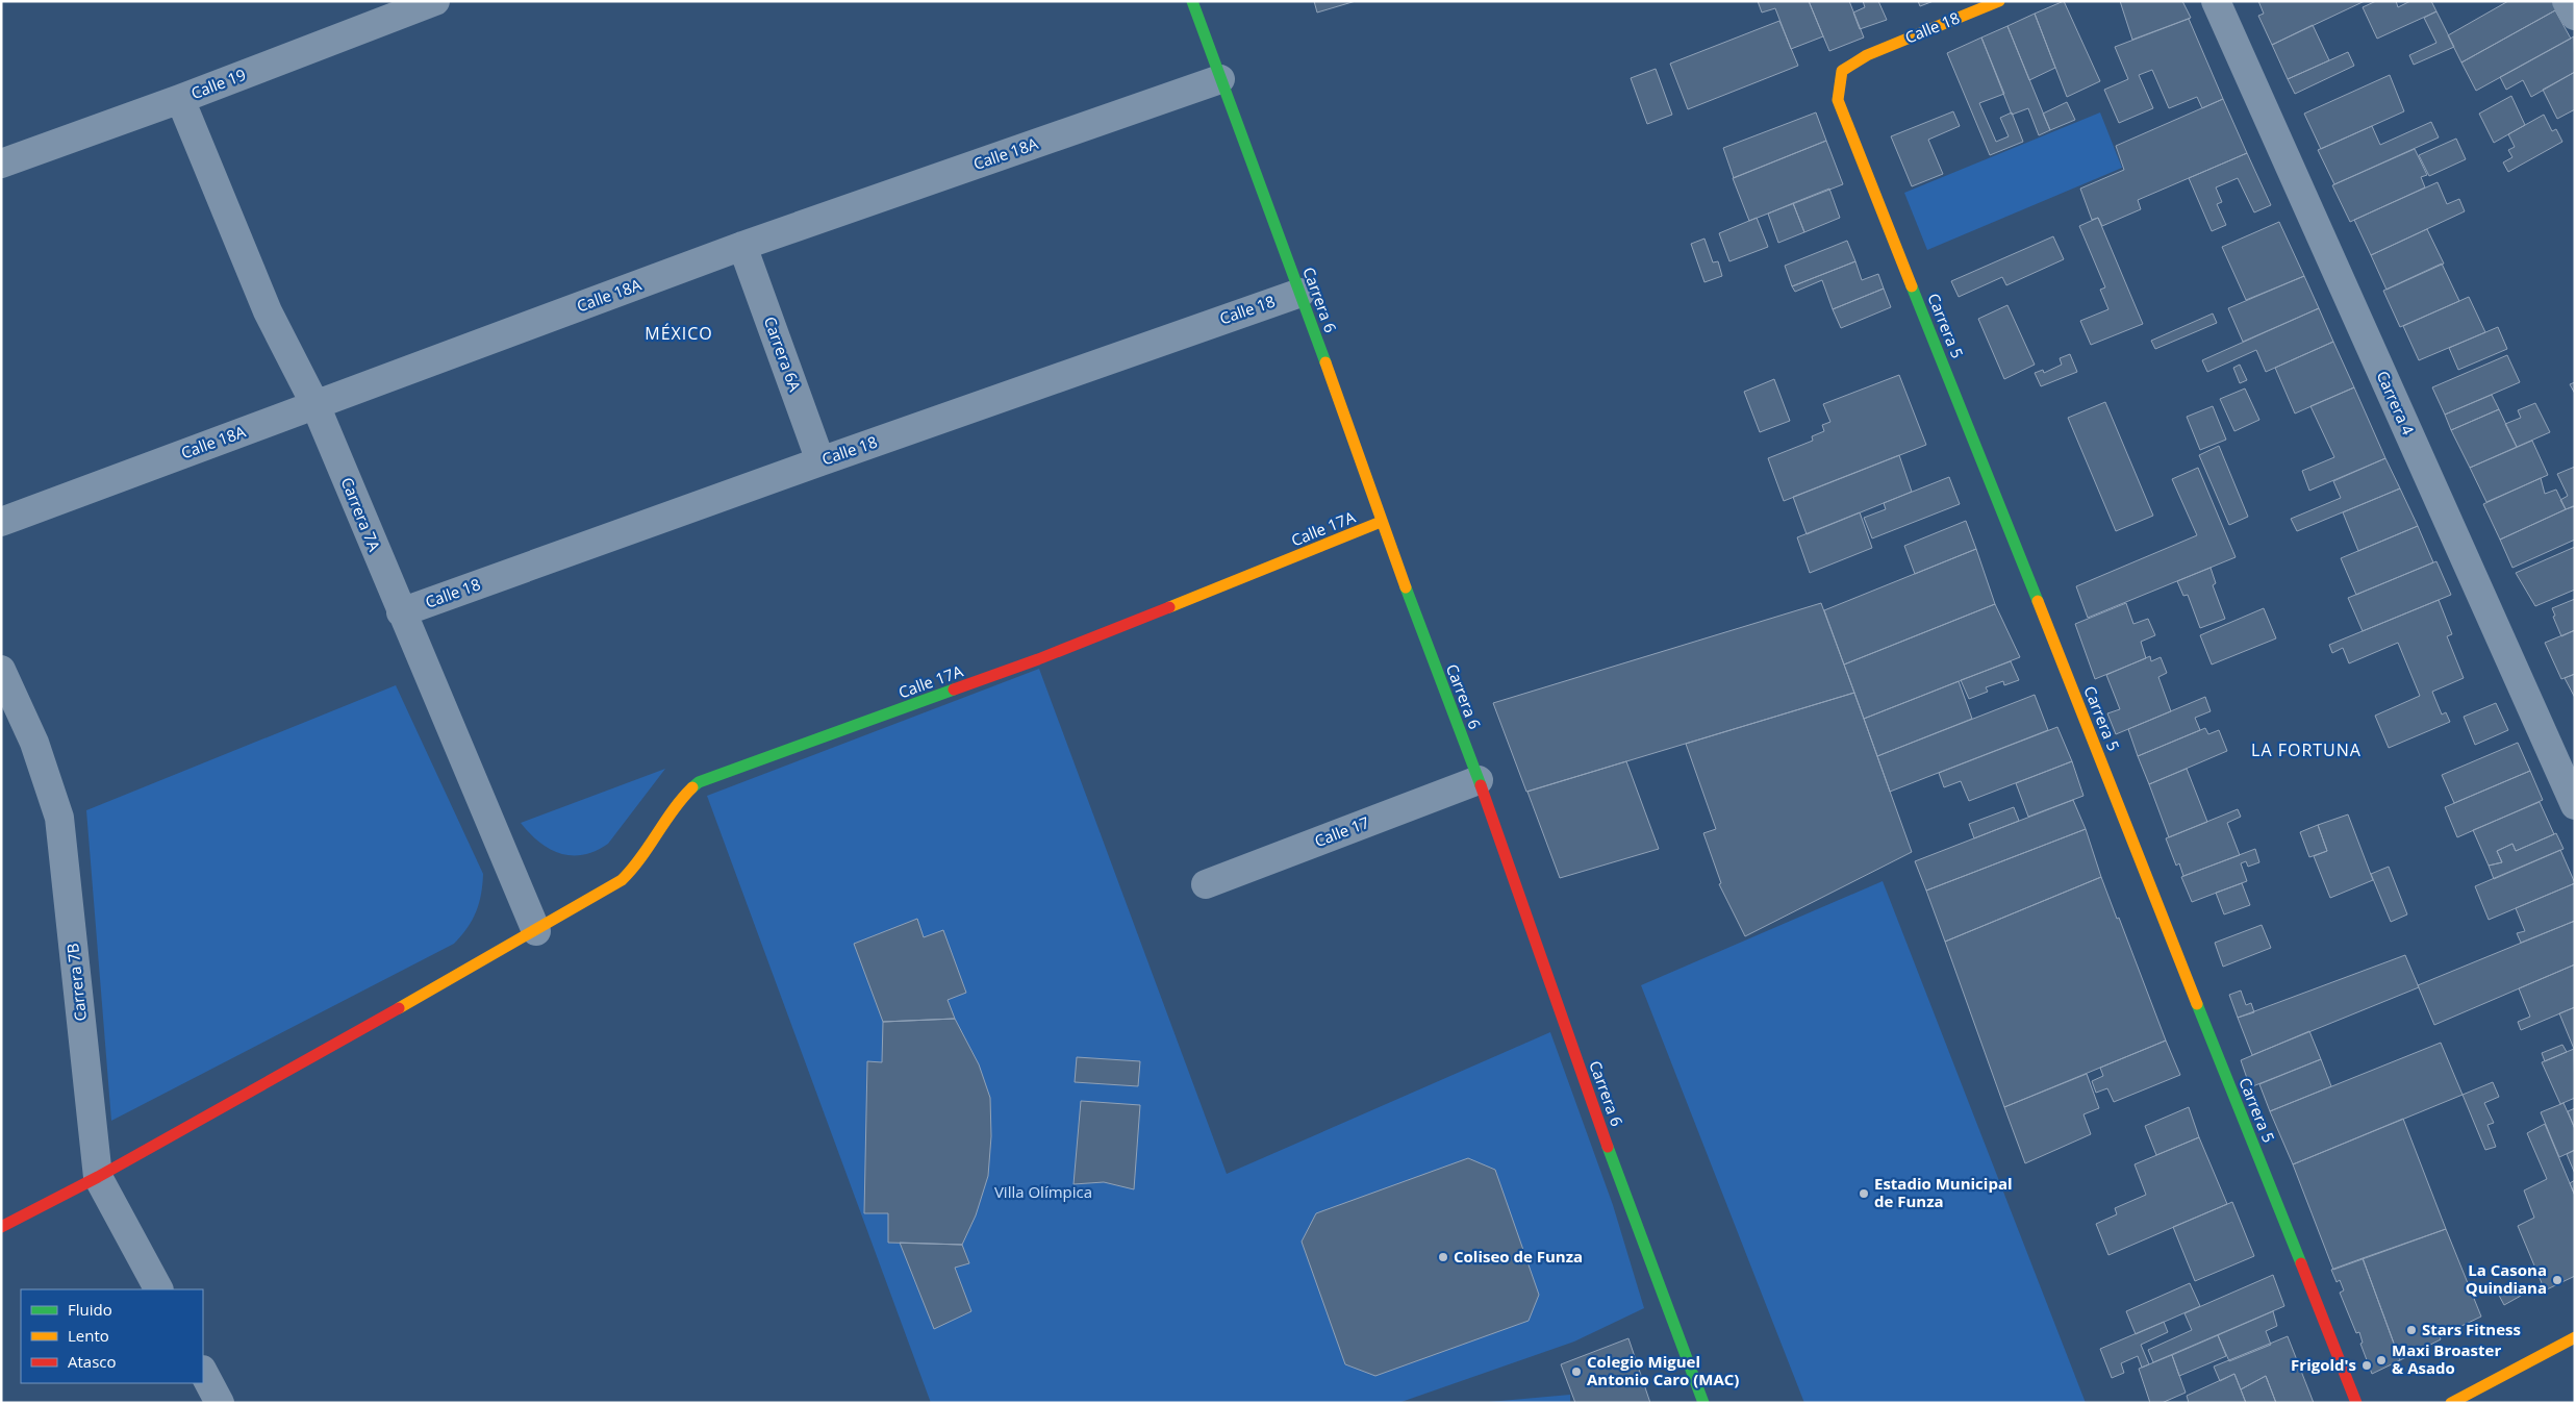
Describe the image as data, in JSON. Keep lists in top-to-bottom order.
{
  "streets": {
    "street": [
      "Calle 18",
      "Calle 19",
      "Calle 18A",
      "Carrera 6",
      "Carrera 5",
      "Carrera 6A",
      "Carrera 4",
      "Carrera 7A",
      "Calle 17A",
      "Calle 17",
      "Carrera 7B"
    ]
  },
  "crossings": [
    ["Calle 18", "Carrera 6"],
    ["Calle 18", "Carrera 5"],
    ["Calle 18", "Carrera 6A"],
    ["Calle 18", "Carrera 7A"],
    ["Calle 19", "Carrera 7A"],
    ["Calle 18A", "Carrera 6"],
    ["Calle 18A", "Carrera 6A"],
    ["Calle 18A", "Carrera 7A"],
    ["Carrera 6", "Calle 17A"],
    ["Carrera 6", "Calle 17"],
    ["Carrera 7A", "Calle 17A"],
    ["Calle 17A", "Carrera 7B"]
  ],
  "districts": ["MÉXICO", "LA FORTUNA"],
  "parks": ["Villa Olímpica"],
  "places": [
    "Estadio Municipal de Funza",
    "Coliseo de Funza",
    "La Casona Quindiana",
    "Stars Fitness",
    "Maxi Broaster & Asado",
    "Frigold's",
    "Colegio Miguel Antonio Caro (MAC)"
  ],
  "legend": ["Fluido", "Lento", "Atasco"]
}
